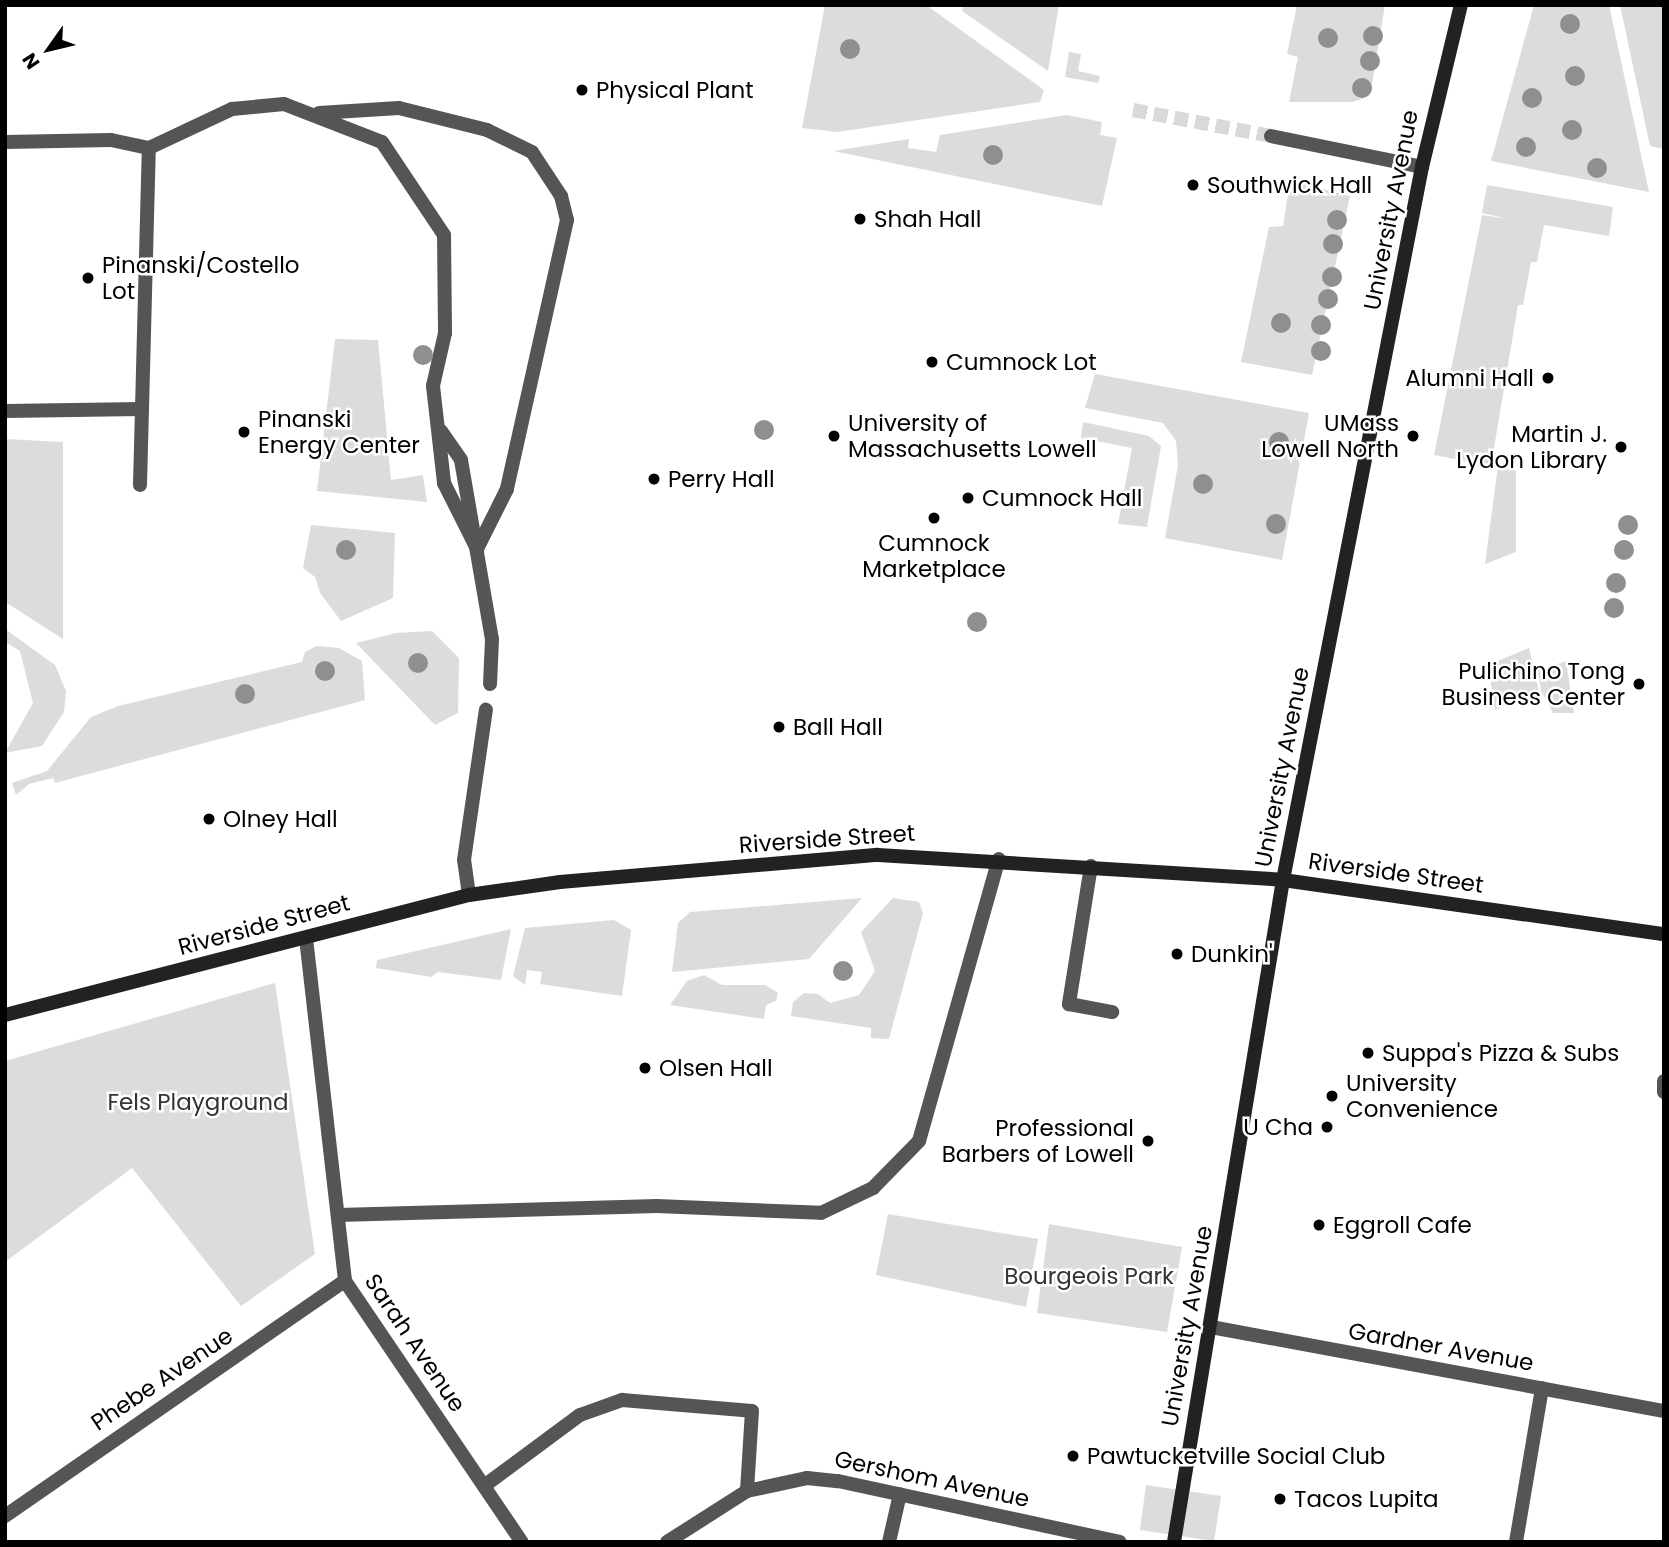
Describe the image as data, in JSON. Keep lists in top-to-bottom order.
{
  "streets": {
    "main road": ["University Avenue", "Riverside Street"],
    "street": [
      "Sarah Avenue",
      "Gardner Avenue",
      "Phebe Avenue",
      "Gershom Avenue"
    ]
  },
  "crossings": [
    ["University Avenue", "Riverside Street"],
    ["University Avenue", "Gardner Avenue"],
    ["Riverside Street", "Sarah Avenue"],
    ["Sarah Avenue", "Phebe Avenue"]
  ],
  "parks": ["Fels Playground", "Bourgeois Park"],
  "places": [
    "Physical Plant",
    "Southwick Hall",
    "Shah Hall",
    "Pinanski/Costello Lot",
    "Cumnock Lot",
    "Alumni Hall",
    "Pinanski Energy Center",
    "University of Massachusetts Lowell",
    "UMass Lowell North",
    "Martin J. Lydon Library",
    "Perry Hall",
    "Cumnock Hall",
    "Cumnock Marketplace",
    "Pulichino Tong Business Center",
    "Ball Hall",
    "Olney Hall",
    "Dunkin'",
    "Suppa's Pizza & Subs",
    "Olsen Hall",
    "University Convenience",
    "U Cha",
    "Professional Barbers of Lowell",
    "Eggroll Cafe",
    "Pawtucketville Social Club",
    "Tacos Lupita"
  ],
  "north": "bottom left"
}
